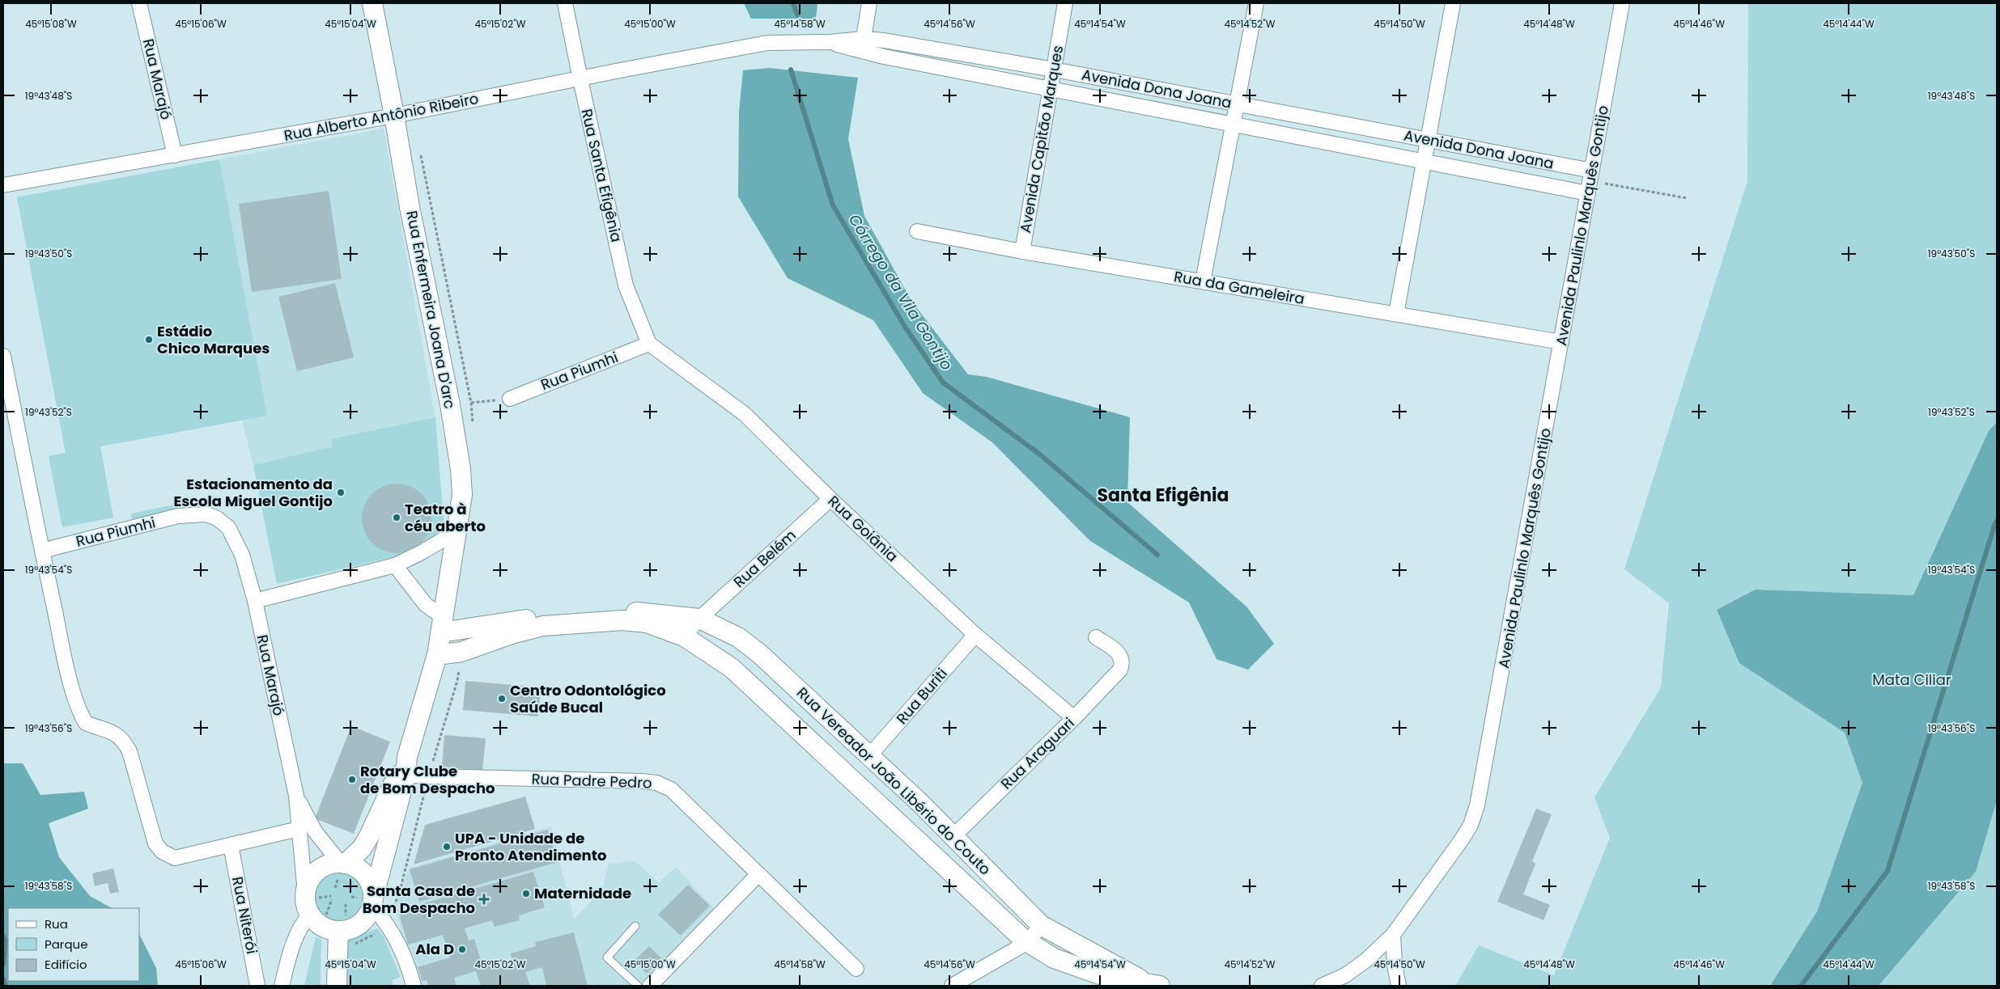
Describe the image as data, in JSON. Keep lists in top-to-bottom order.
{
  "streets": {
    "main road": ["Rua Enfermeira Joana D'arc", "Rua Vereador João Libério do Couto"],
    "street": [
      "Rua Marajó",
      "Avenida Dona Joana",
      "Rua Alberto Antônio Ribeiro",
      "Avenida Capitão Marques",
      "Rua Santa Efigênia",
      "Avenida Paulinlo Marquês Gontijo",
      "Rua da Gameleira",
      "Rua Piumhi",
      "Rua Goiânia",
      "Rua Belém",
      "Rua Buriti",
      "Rua Araguari",
      "Rua Padre Pedro",
      "Rua Niterói"
    ]
  },
  "crossings": [
    ["Rua Marajó", "Rua Alberto Antônio Ribeiro"],
    ["Rua Marajó", "Rua Enfermeira Joana D'arc"],
    ["Rua Marajó", "Rua Piumhi"],
    ["Avenida Dona Joana", "Rua Alberto Antônio Ribeiro"],
    ["Avenida Dona Joana", "Avenida Capitão Marques"],
    ["Avenida Dona Joana", "Avenida Paulinlo Marquês Gontijo"],
    ["Rua Alberto Antônio Ribeiro", "Rua Santa Efigênia"],
    ["Rua Alberto Antônio Ribeiro", "Rua Enfermeira Joana D'arc"],
    ["Avenida Capitão Marques", "Rua da Gameleira"],
    ["Rua Santa Efigênia", "Rua Piumhi"],
    ["Rua Santa Efigênia", "Rua Goiânia"],
    ["Avenida Paulinlo Marquês Gontijo", "Rua da Gameleira"],
    ["Rua Enfermeira Joana D'arc", "Rua Padre Pedro"],
    ["Rua Piumhi", "Rua Goiânia"],
    ["Rua Goiânia", "Rua Belém"],
    ["Rua Goiânia", "Rua Buriti"],
    ["Rua Goiânia", "Rua Araguari"],
    ["Rua Belém", "Rua Vereador João Libério do Couto"],
    ["Rua Buriti", "Rua Vereador João Libério do Couto"],
    ["Rua Araguari", "Rua Vereador João Libério do Couto"]
  ],
  "districts": ["Santa Efigênia"],
  "water": ["Córrego da Vila Gontijo"],
  "parks": ["Mata Ciliar"],
  "places": {
    "other": [
      "Estádio Chico Marques",
      "Estacionamento da Escola Miguel Gontijo",
      "Teatro à céu aberto",
      "Centro Odontológico Saúde Bucal",
      "Rotary Clube de Bom Despacho",
      "UPA - Unidade de Pronto Atendimento",
      "Maternidade",
      "Ala D"
    ],
    "health": ["Santa Casa de Bom Despacho"]
  },
  "legend": ["Rua", "Parque", "Edifício"],
  "coordinates": [
    "45°15'08\"W",
    "45°15'06\"W",
    "45°15'04\"W",
    "45°15'02\"W",
    "45°15'00\"W",
    "45°14'58\"W",
    "45°14'56\"W",
    "45°14'54\"W",
    "45°14'52\"W",
    "45°14'50\"W",
    "45°14'48\"W",
    "45°14'46\"W",
    "45°14'44\"W",
    "19°43'48\"S",
    "19°43'50\"S",
    "19°43'52\"S",
    "19°43'54\"S",
    "19°43'56\"S",
    "19°43'58\"S"
  ]
}
